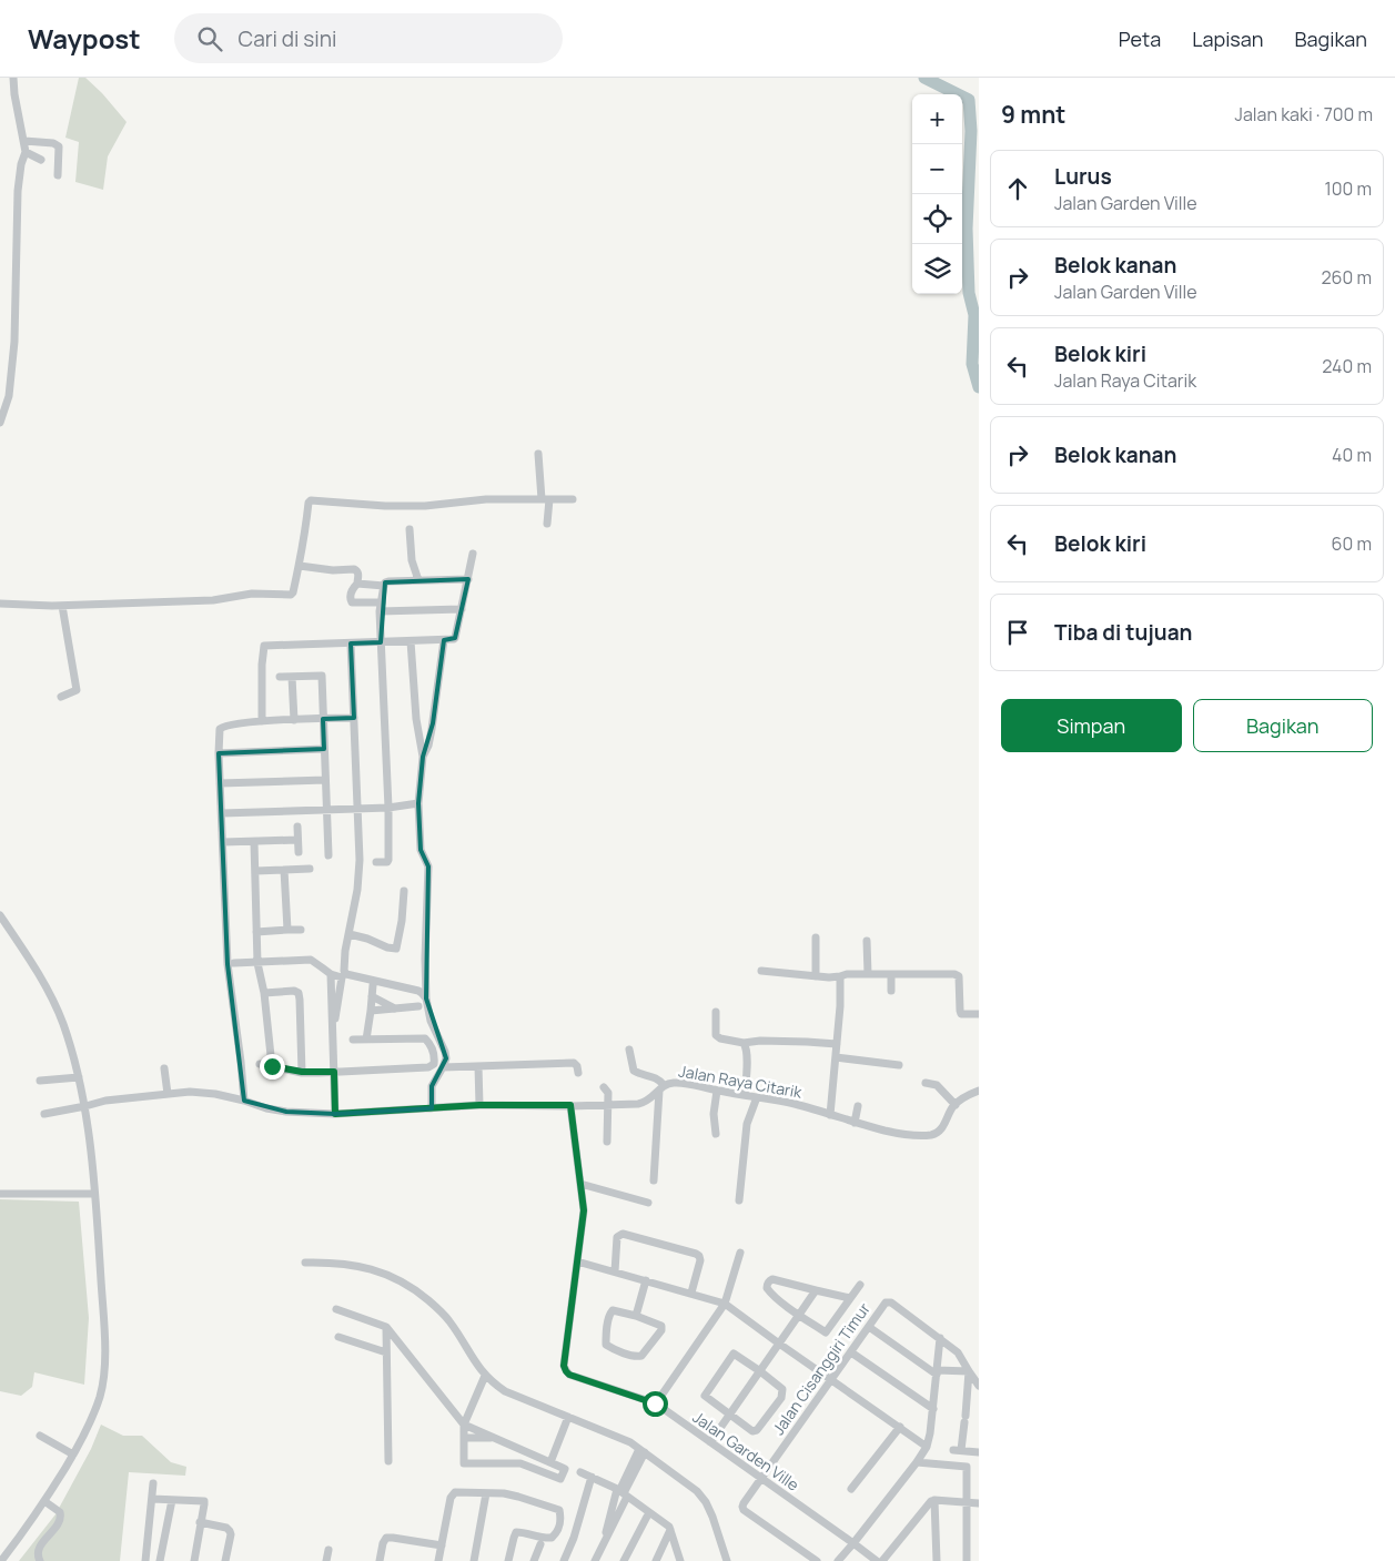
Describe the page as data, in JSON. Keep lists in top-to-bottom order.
{
  "streets": {
    "street": ["Jalan Raya Citarik", "Jalan Cisanggiri Timur", "Jalan Garden Ville"]
  },
  "crossings": [
    ["Jalan Raya Citarik", "Jalan Garden Ville"],
    ["Jalan Cisanggiri Timur", "Jalan Garden Ville"]
  ],
  "page": {
    "header": "Waypost",
    "search": "Cari di sini",
    "nav": ["Peta", "Lapisan", "Bagikan"],
    "heading": ["9 mnt", "Jalan kaki · 700 m"],
    "map_buttons": ["+", "−"],
    "list": [
      ["Lurus", "Jalan Garden Ville", "100 m"],
      ["Belok kanan", "Jalan Garden Ville", "260 m"],
      ["Belok kiri", "Jalan Raya Citarik", "240 m"],
      ["Belok kanan", "40 m"],
      ["Belok kiri", "60 m"],
      "Tiba di tujuan"
    ],
    "buttons": ["Simpan", "Bagikan"]
  }
}
